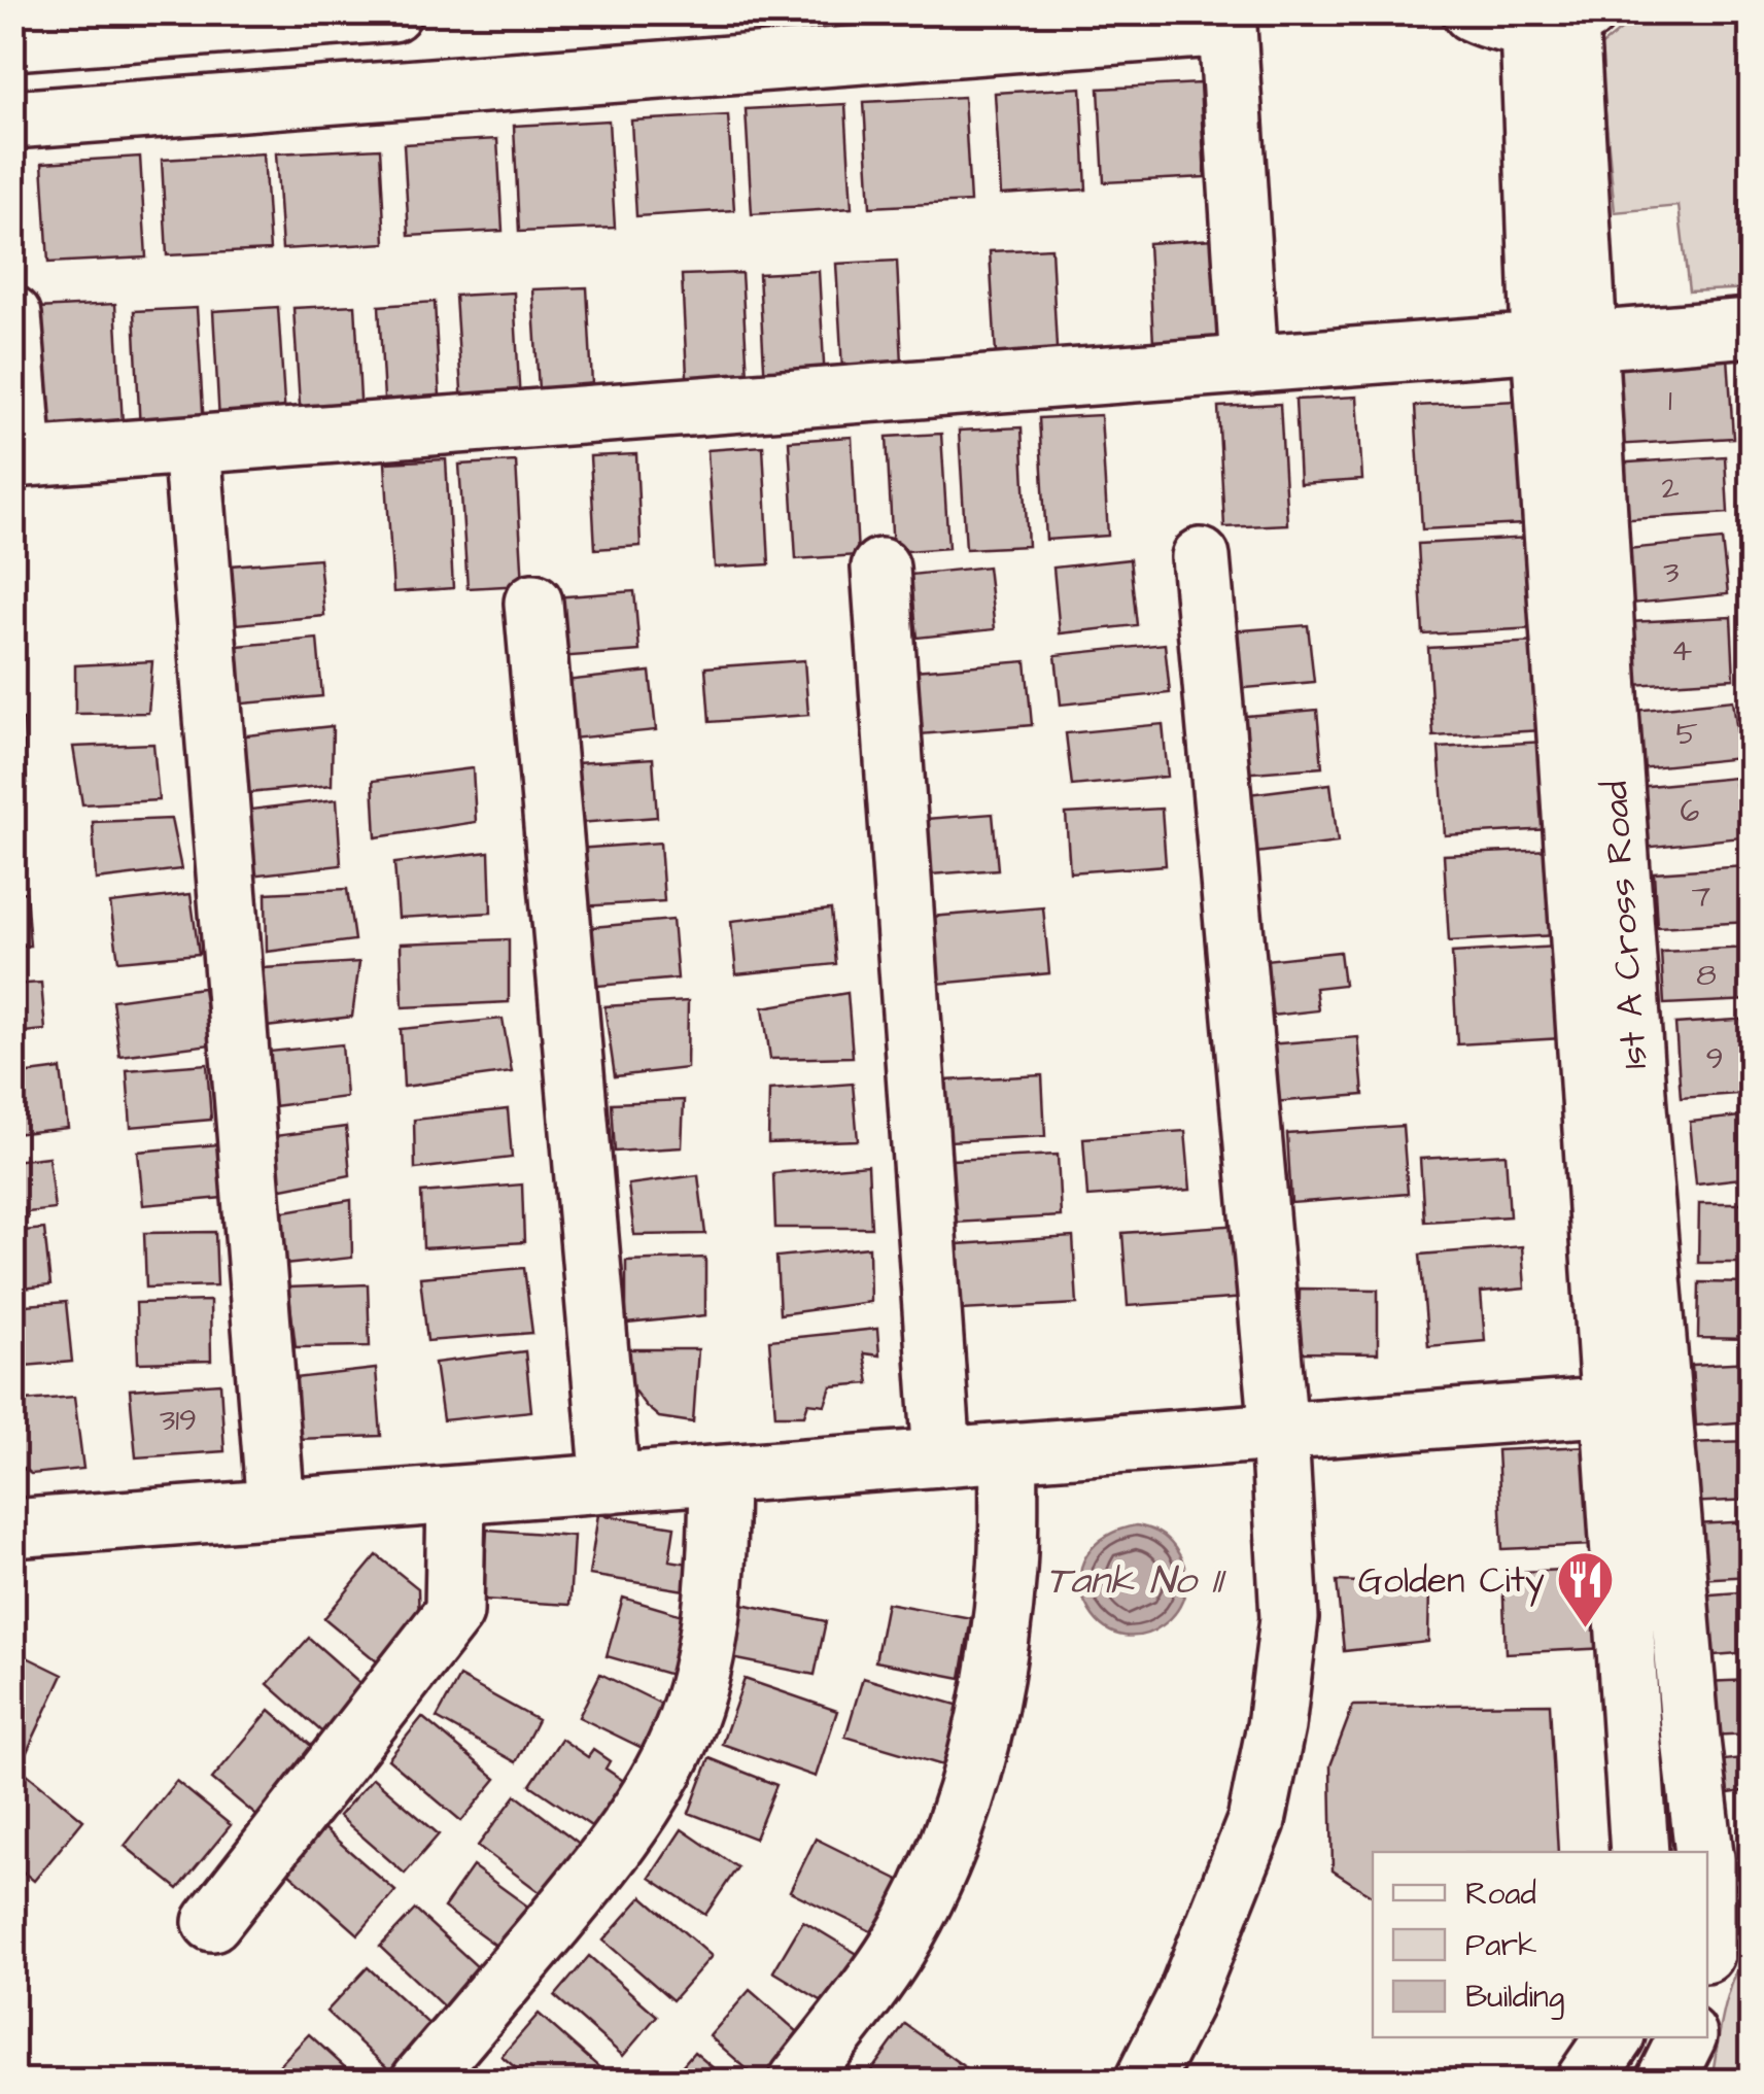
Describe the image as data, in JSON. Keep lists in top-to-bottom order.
{
  "streets": {
    "street": ["1st A Cross Road"]
  },
  "water": ["Tank No 11"],
  "places": {
    "restaurant": ["Golden City"]
  },
  "house_numbers": [
    "1",
    "2",
    "3",
    "4",
    "5",
    "6",
    "7",
    "8",
    "9",
    "319"
  ],
  "legend": ["Road", "Park", "Building"]
}
